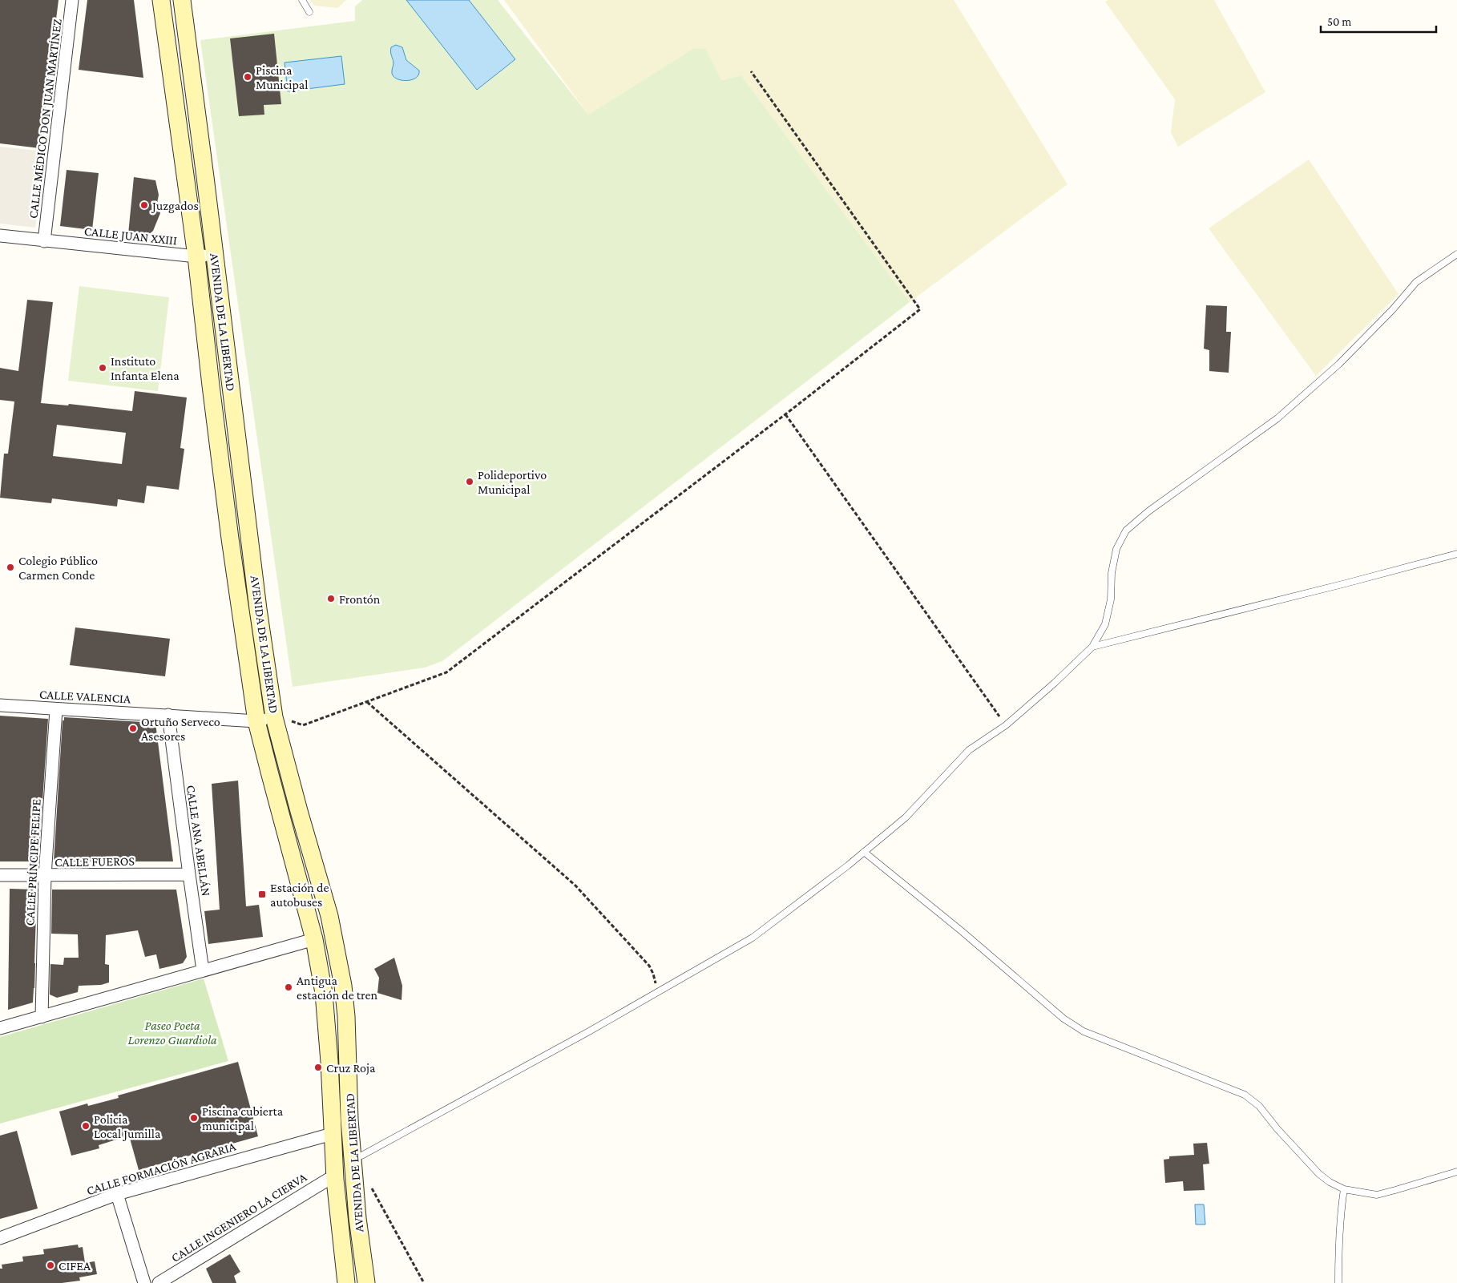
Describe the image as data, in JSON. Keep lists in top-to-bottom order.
{
  "streets": {
    "main road": ["AVENIDA DE LA LIBERTAD"],
    "street": [
      "CALLE MÉDICO DON JUAN MARTÍNEZ",
      "CALLE JUAN XXIII",
      "CALLE VALENCIA",
      "CALLE ANA ABELLÁN",
      "CALLE FUEROS",
      "CALLE PRÍNCIPE FELIPE",
      "CALLE FORMACIÓN AGRARIA",
      "CALLE INGENIERO LA CIERVA"
    ]
  },
  "crossings": [
    ["CALLE MÉDICO DON JUAN MARTÍNEZ", "CALLE JUAN XXIII"],
    ["CALLE JUAN XXIII", "AVENIDA DE LA LIBERTAD"],
    ["AVENIDA DE LA LIBERTAD", "CALLE VALENCIA"],
    ["CALLE VALENCIA", "CALLE ANA ABELLÁN"],
    ["CALLE VALENCIA", "CALLE PRÍNCIPE FELIPE"],
    ["CALLE ANA ABELLÁN", "CALLE FUEROS"],
    ["CALLE FUEROS", "CALLE PRÍNCIPE FELIPE"]
  ],
  "parks": ["Paseo Poeta Lorenzo Guardiola"],
  "places": {
    "other": [
      "Piscina Municipal",
      "Juzgados",
      "Instituto Infanta Elena",
      "Polideportivo Municipal",
      "Colegio Público Carmen Conde",
      "Frontón",
      "Ortuño Serveco Asesores",
      "Antigua estación de tren",
      "Cruz Roja",
      "Piscina cubierta municipal",
      "Policia Local Jumilla",
      "CIFEA"
    ],
    "transit": ["Estación de autobuses"]
  },
  "scale_bar": "50 m"
}
